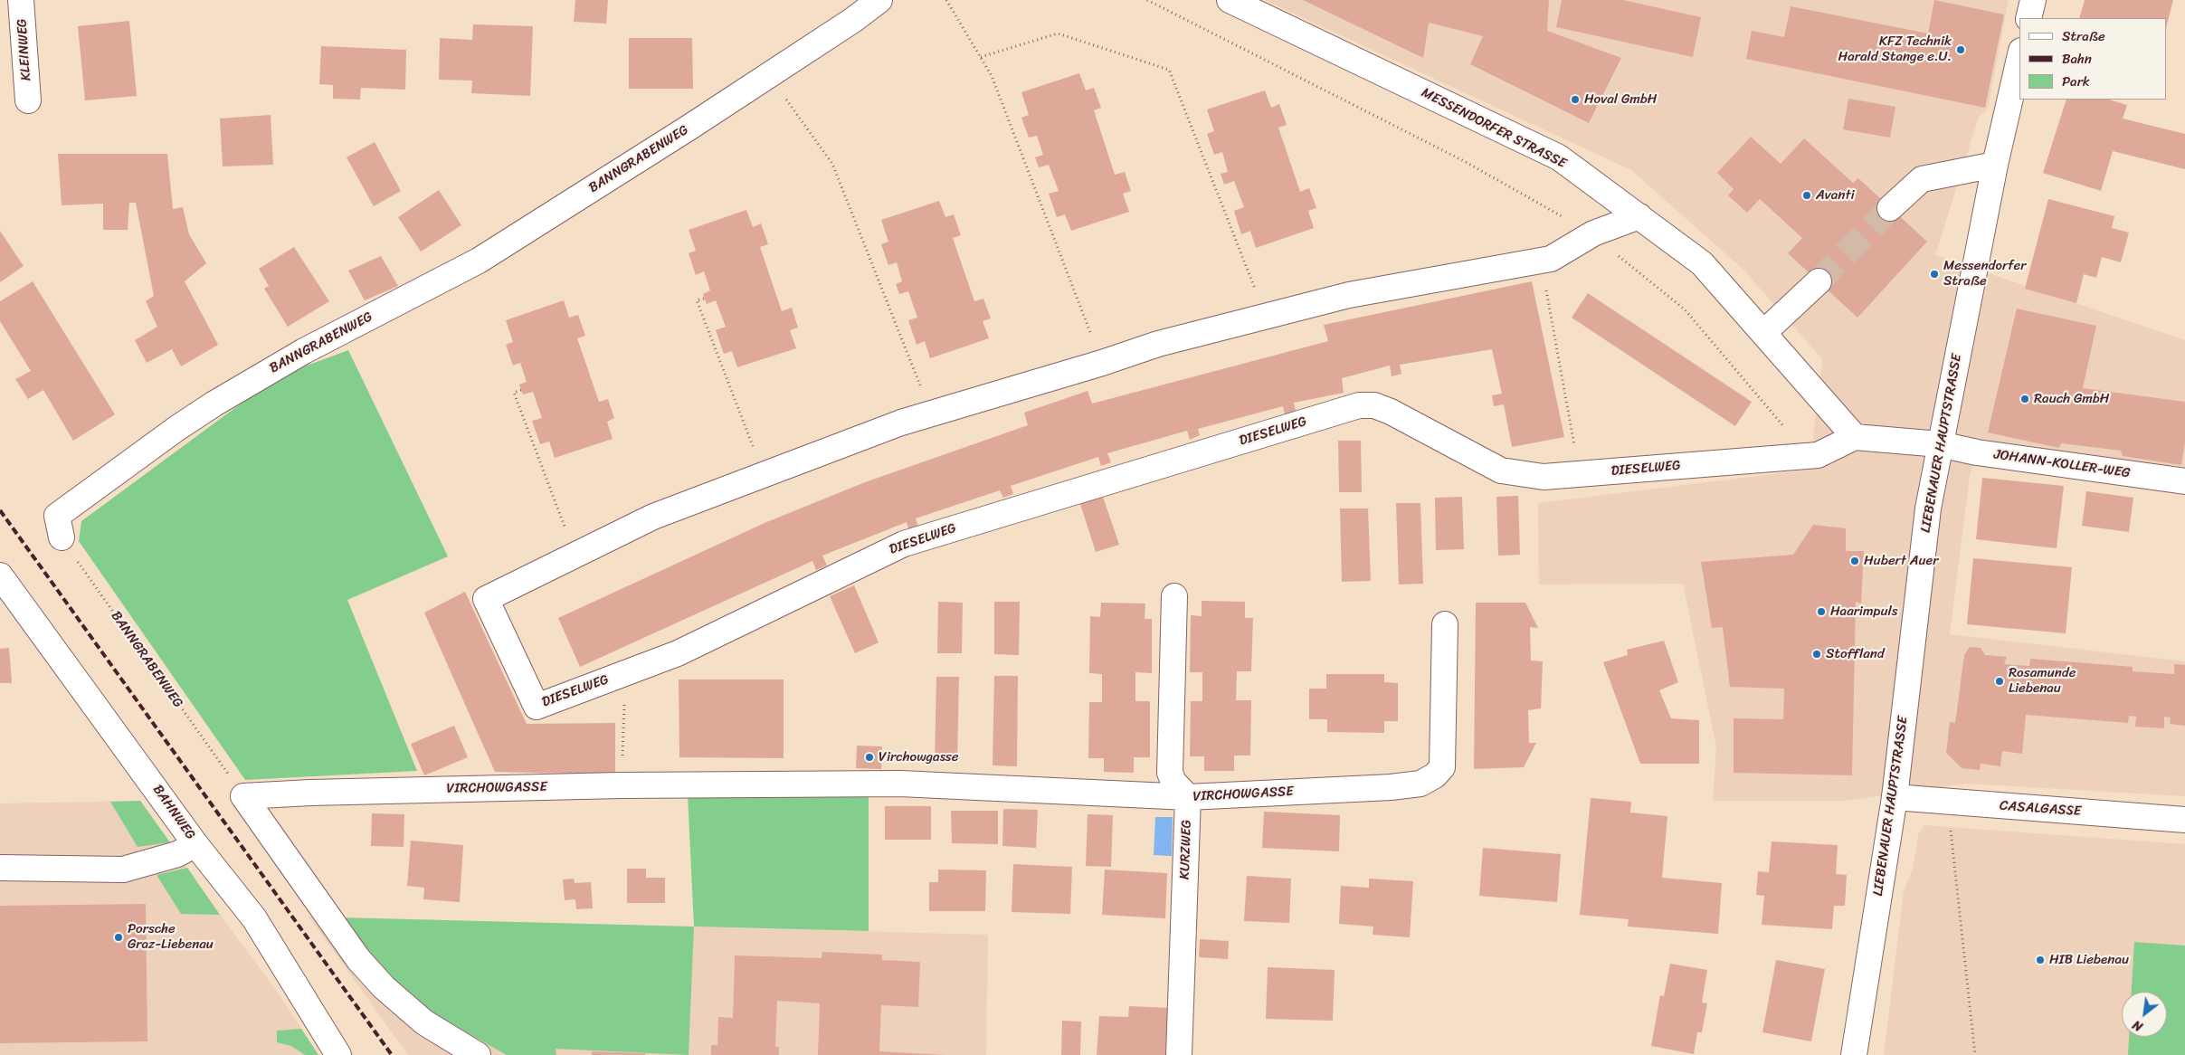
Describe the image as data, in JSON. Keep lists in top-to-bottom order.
{
  "streets": {
    "street": [
      "KLEINWEG",
      "MESSENDORFER STRASSE",
      "BANNGRABENWEG",
      "DIESELWEG",
      "LIEBENAUER HAUPTSTRASSE",
      "JOHANN-KOLLER-WEG",
      "VIRCHOWGASSE",
      "CASALGASSE",
      "BAHNWEG",
      "KURZWEG"
    ]
  },
  "crossings": [
    ["MESSENDORFER STRASSE", "DIESELWEG"],
    ["BANNGRABENWEG", "VIRCHOWGASSE"],
    ["LIEBENAUER HAUPTSTRASSE", "JOHANN-KOLLER-WEG"],
    ["LIEBENAUER HAUPTSTRASSE", "CASALGASSE"],
    ["VIRCHOWGASSE", "KURZWEG"]
  ],
  "places": [
    "KFZ Technik Harald Stange e.U.",
    "Hoval GmbH",
    "Avanti",
    "Messendorfer Straße",
    "Rauch GmbH",
    "Hubert Auer",
    "Haarimpuls",
    "Stoffland",
    "Rosamunde Liebenau",
    "Virchowgasse",
    "Porsche Graz-Liebenau",
    "HIB Liebenau"
  ],
  "legend": ["Straße", "Bahn", "Park"],
  "north": "bottom left"
}
